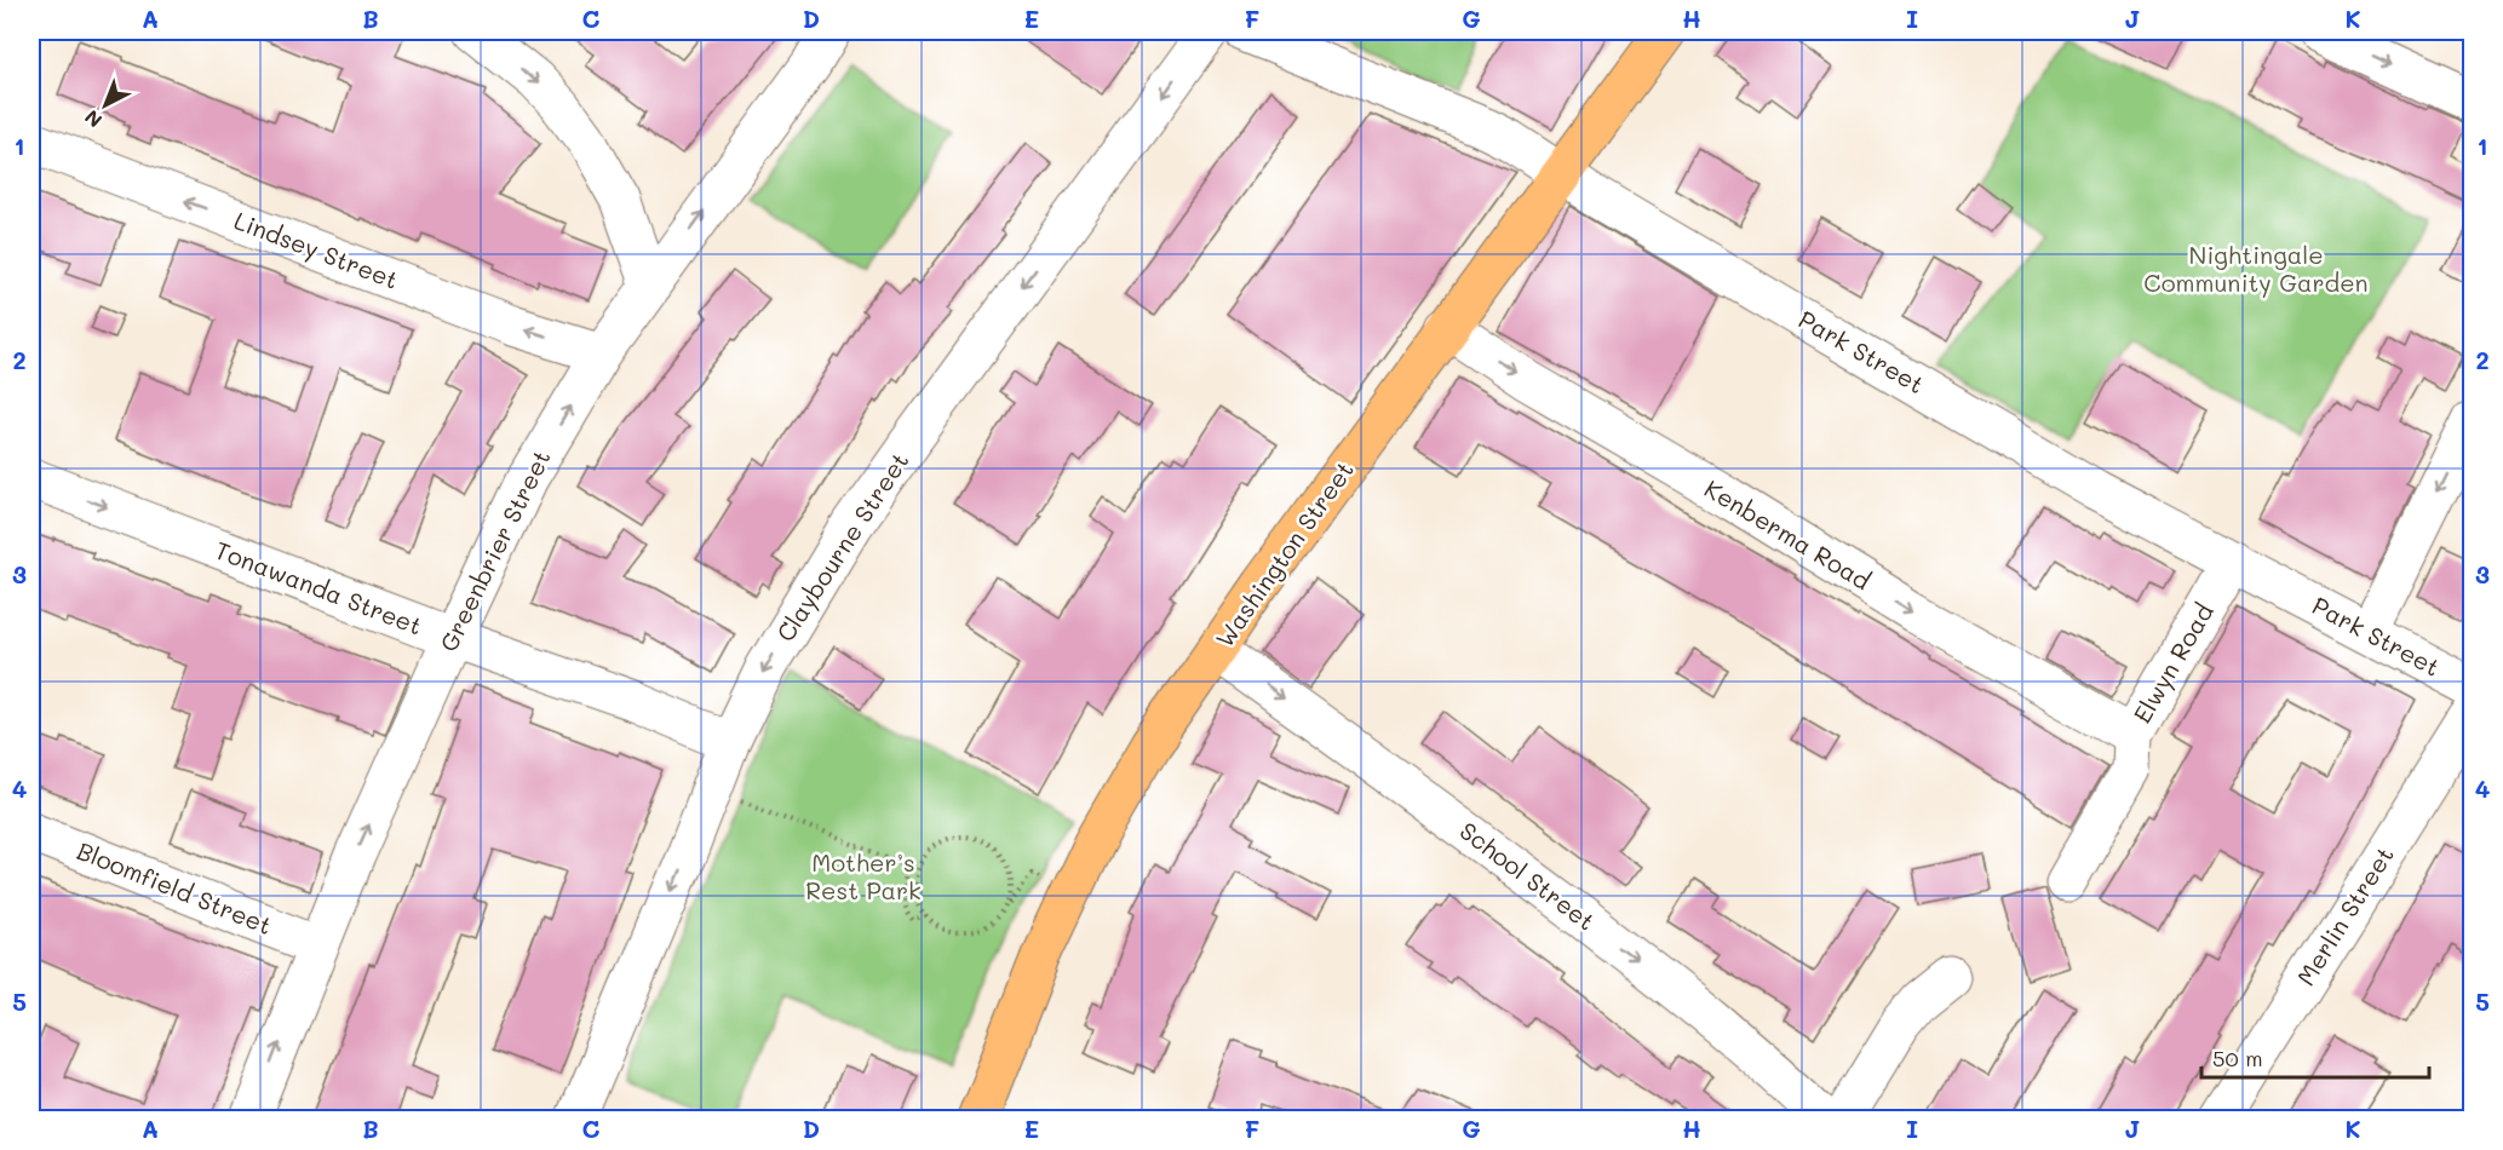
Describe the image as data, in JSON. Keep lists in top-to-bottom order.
{
  "streets": {
    "main road": ["Washington Street"],
    "street": [
      "Lindsey Street",
      "Park Street",
      "Kenberma Road",
      "Claybourne Street",
      "Greenbrier Street",
      "Tonawanda Street",
      "Elwyn Road",
      "School Street",
      "Bloomfield Street",
      "Merlin Street"
    ]
  },
  "crossings": [
    ["Lindsey Street", "Greenbrier Street"],
    ["Park Street", "Washington Street"],
    ["Park Street", "Elwyn Road"],
    ["Kenberma Road", "Washington Street"],
    ["Kenberma Road", "Elwyn Road"],
    ["Claybourne Street", "Tonawanda Street"],
    ["Greenbrier Street", "Tonawanda Street"],
    ["Greenbrier Street", "Bloomfield Street"],
    ["Washington Street", "School Street"]
  ],
  "one_way": [
    "Lindsey Street",
    "Kenberma Road",
    "Claybourne Street",
    "Greenbrier Street",
    "Tonawanda Street",
    "School Street"
  ],
  "parks": ["Nightingale Community Garden", "Mother’s Rest Park"],
  "scale_bar": "50 m",
  "north": "bottom left",
  "grid": {
    "columns": [
      "A",
      "B",
      "C",
      "D",
      "E",
      "F",
      "G",
      "H",
      "I",
      "J",
      "K"
    ],
    "rows": [
      "1",
      "2",
      "3",
      "4",
      "5"
    ]
  }
}
